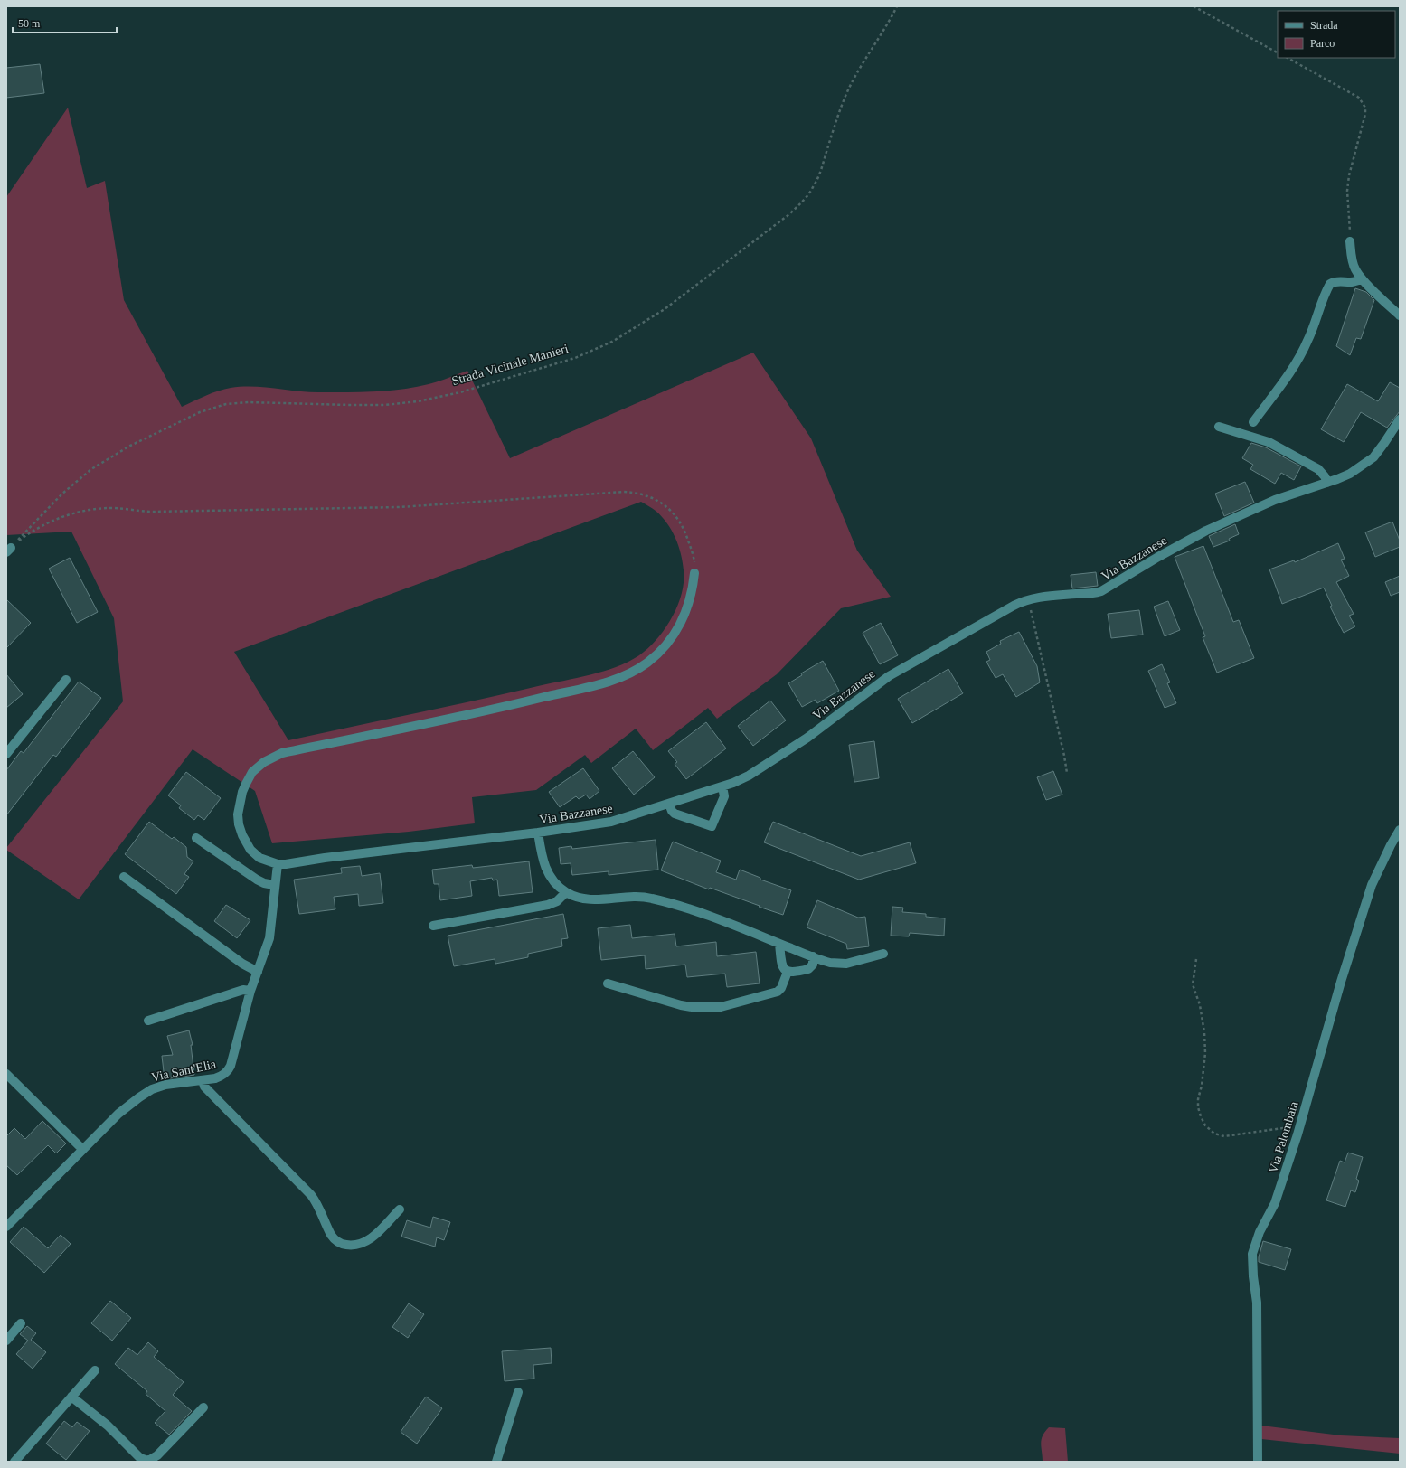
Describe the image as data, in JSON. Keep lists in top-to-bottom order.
{
  "streets": {
    "street": ["Via Bazzanese", "Via Sant'Elia", "Via Palombaia"],
    "path": ["Strada Vicinale Manieri"]
  },
  "crossings": [
    ["Via Bazzanese", "Via Sant'Elia"]
  ],
  "legend": ["Strada", "Parco"],
  "scale_bar": "50 m"
}
